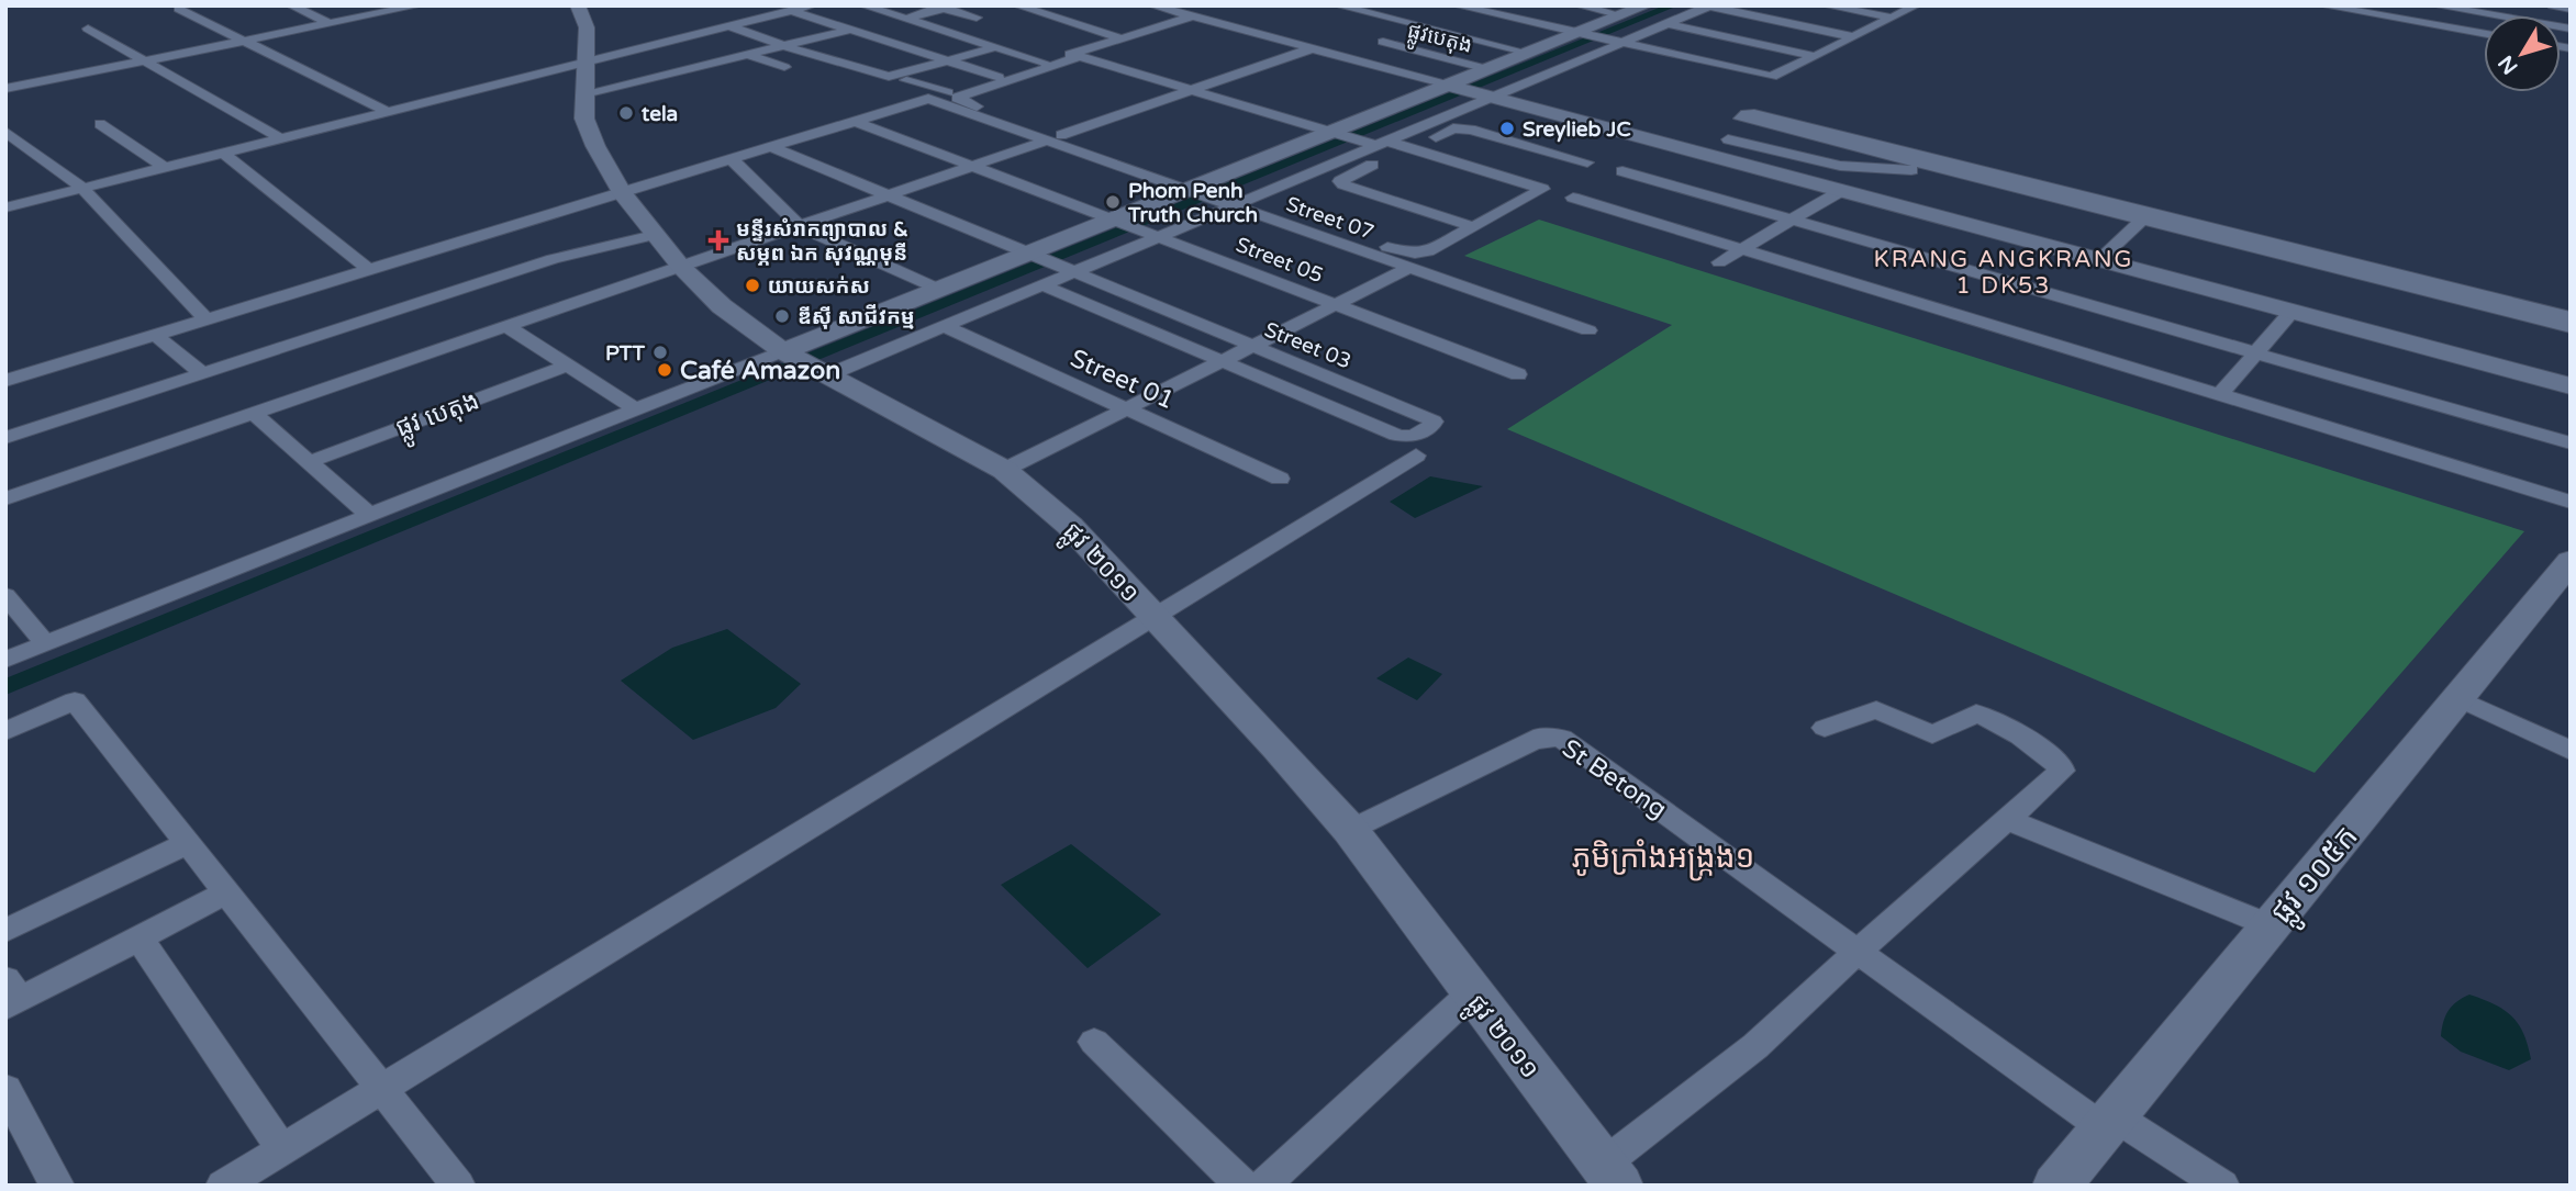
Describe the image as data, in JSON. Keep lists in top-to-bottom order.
{
  "streets": {
    "main road": ["ផ្លូវ ២០១១", "ផ្លូវ ១០៥ក"],
    "street": [
      "ផ្លូវបេតុង",
      "Street 07",
      "Street 05",
      "Street 03",
      "Street 01",
      "ផ្លូវ បេតុង",
      "St Betong"
    ]
  },
  "crossings": [
    ["Street 07", "Street 05"],
    ["ផ្លូវ ២០១១", "St Betong"],
    ["St Betong", "ផ្លូវ ១០៥ក"]
  ],
  "districts": ["KRANG ANGKRANG 1 DK53", "ភូមិក្រាំងអង្រ្កង១"],
  "places": {
    "other": [
      "tela",
      "Sreylieb JC",
      "Phom Penh Truth Church",
      "យាយសក់ស",
      "ឌីស៊ី សាជីវកម្ម",
      "PTT",
      "Café Amazon"
    ],
    "health": ["មន្ទីរសំរាកព្យាបាល & សម្ភព ឯក សុវណ្ណមុនី"]
  },
  "north": "bottom left"
}
